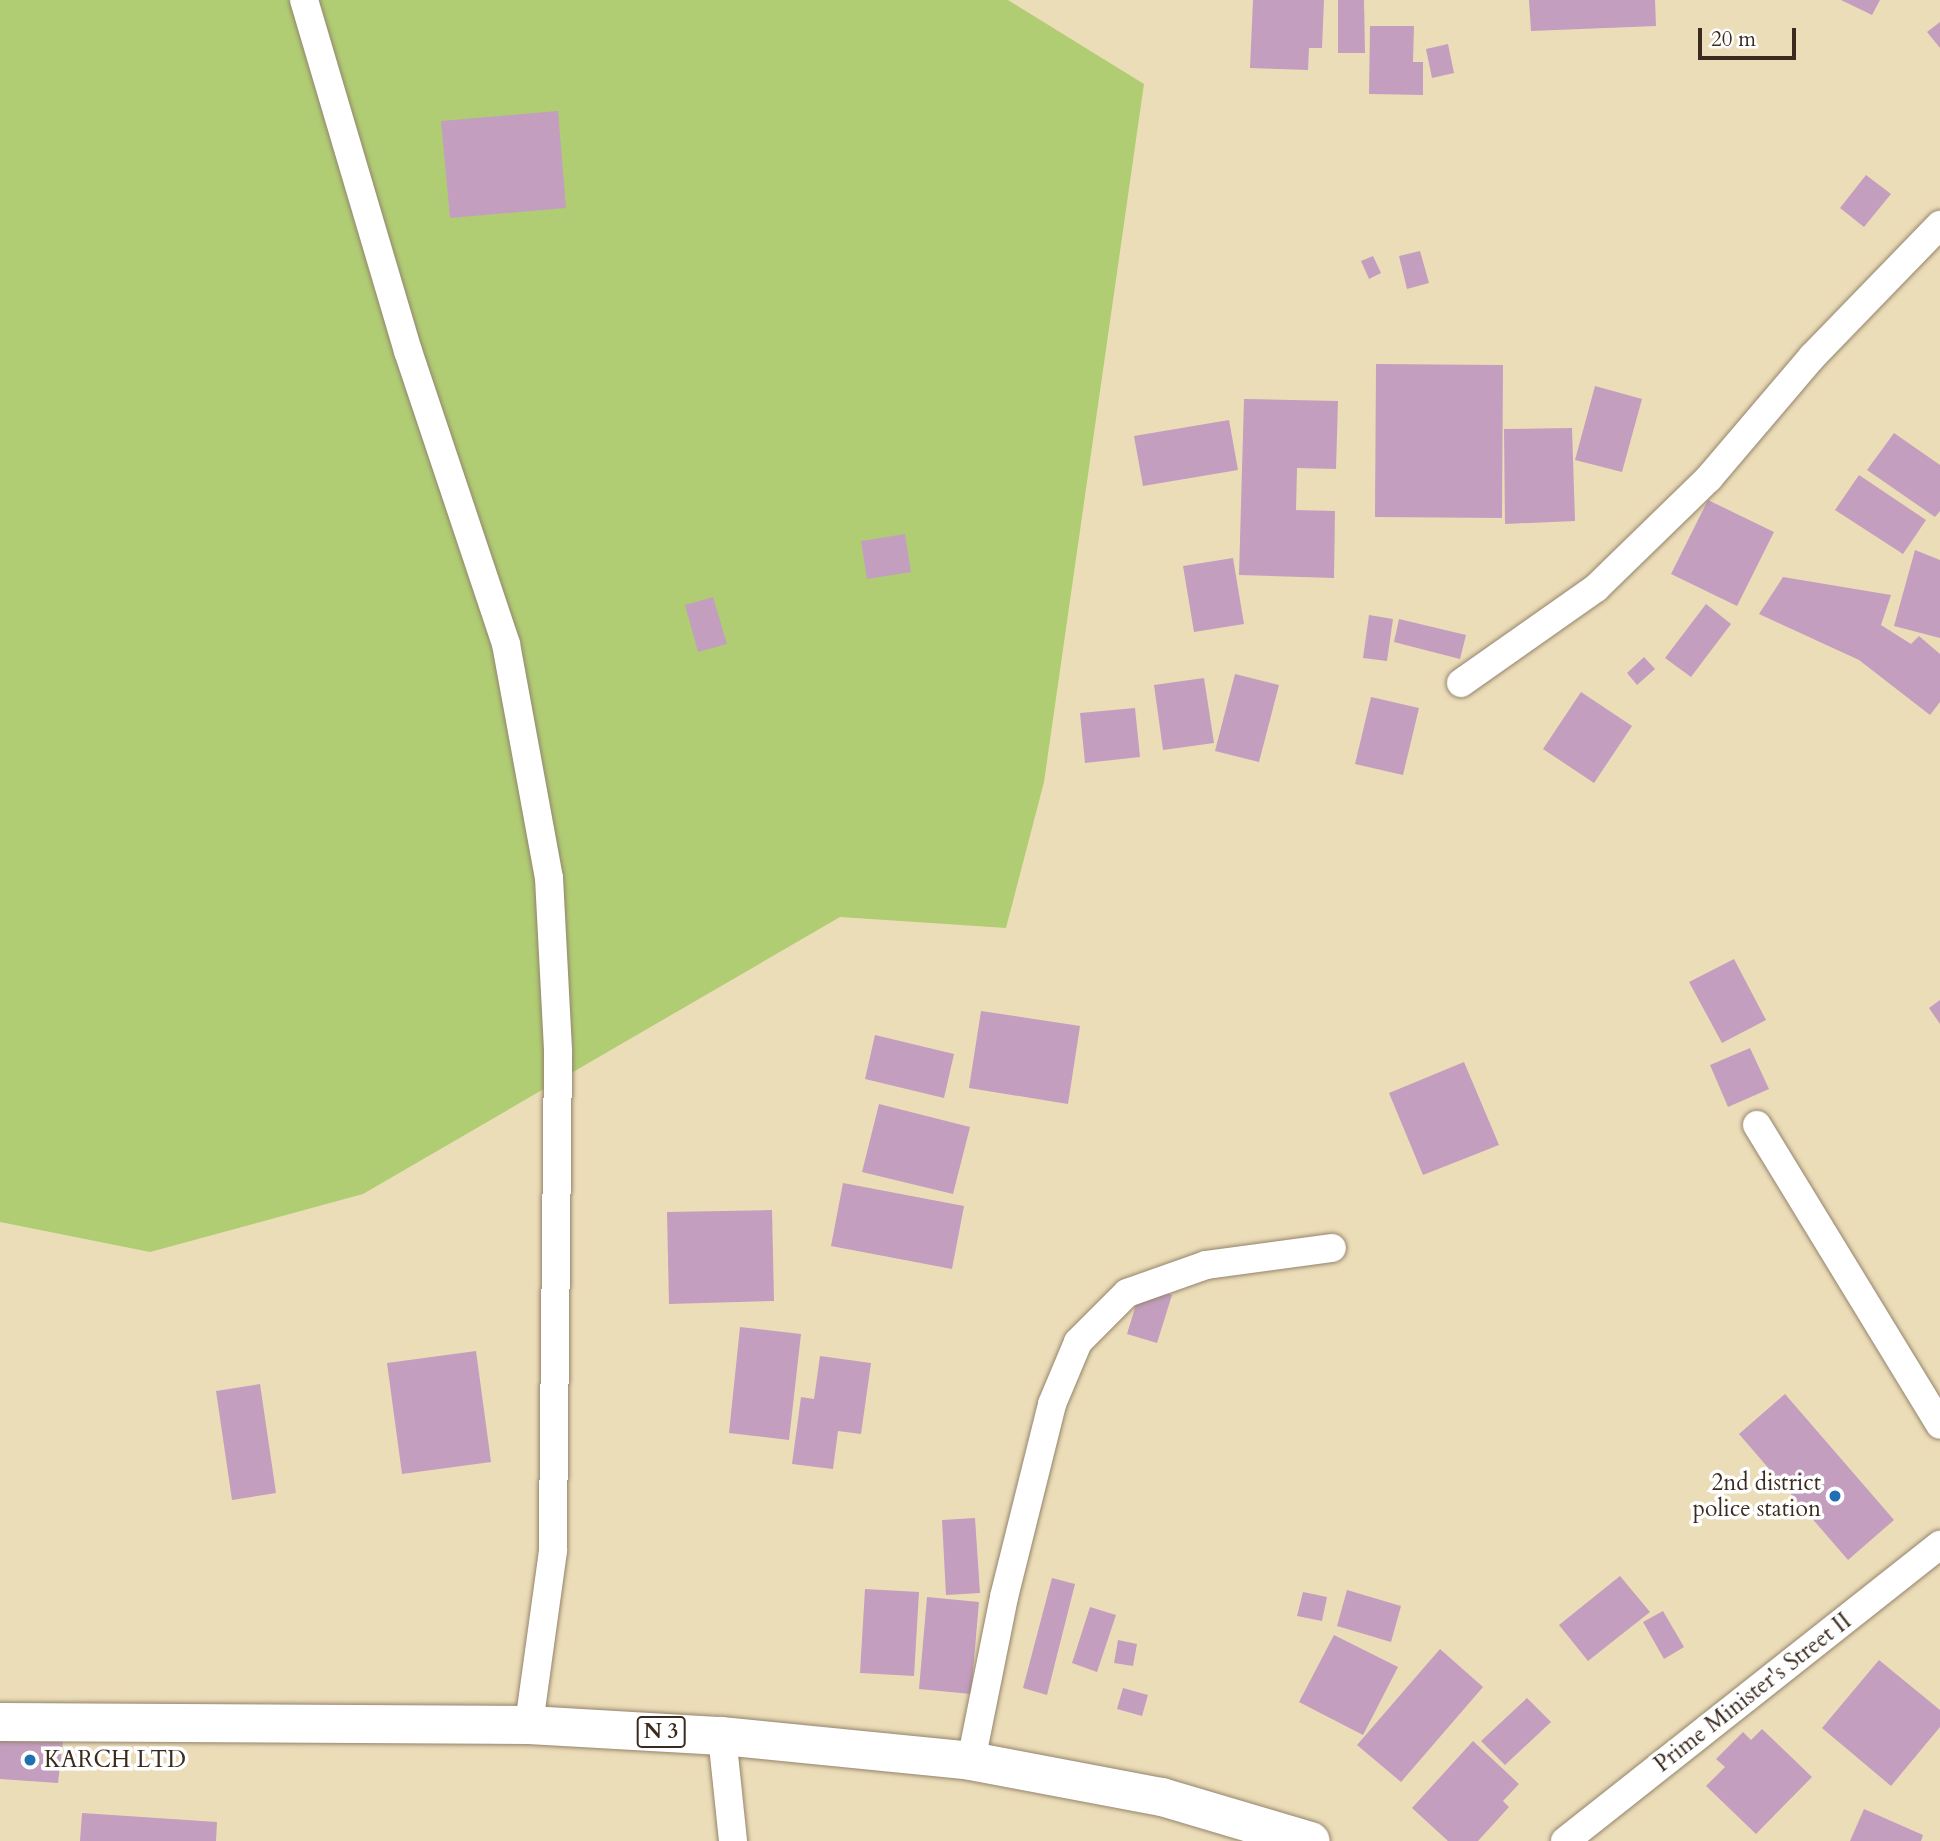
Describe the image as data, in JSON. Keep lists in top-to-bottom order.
{
  "streets": {
    "highway": ["N 3"],
    "street": ["Prime Minister's Street II"]
  },
  "places": ["2nd district police station", "KARCH LTD"],
  "scale_bar": "20 m"
}
